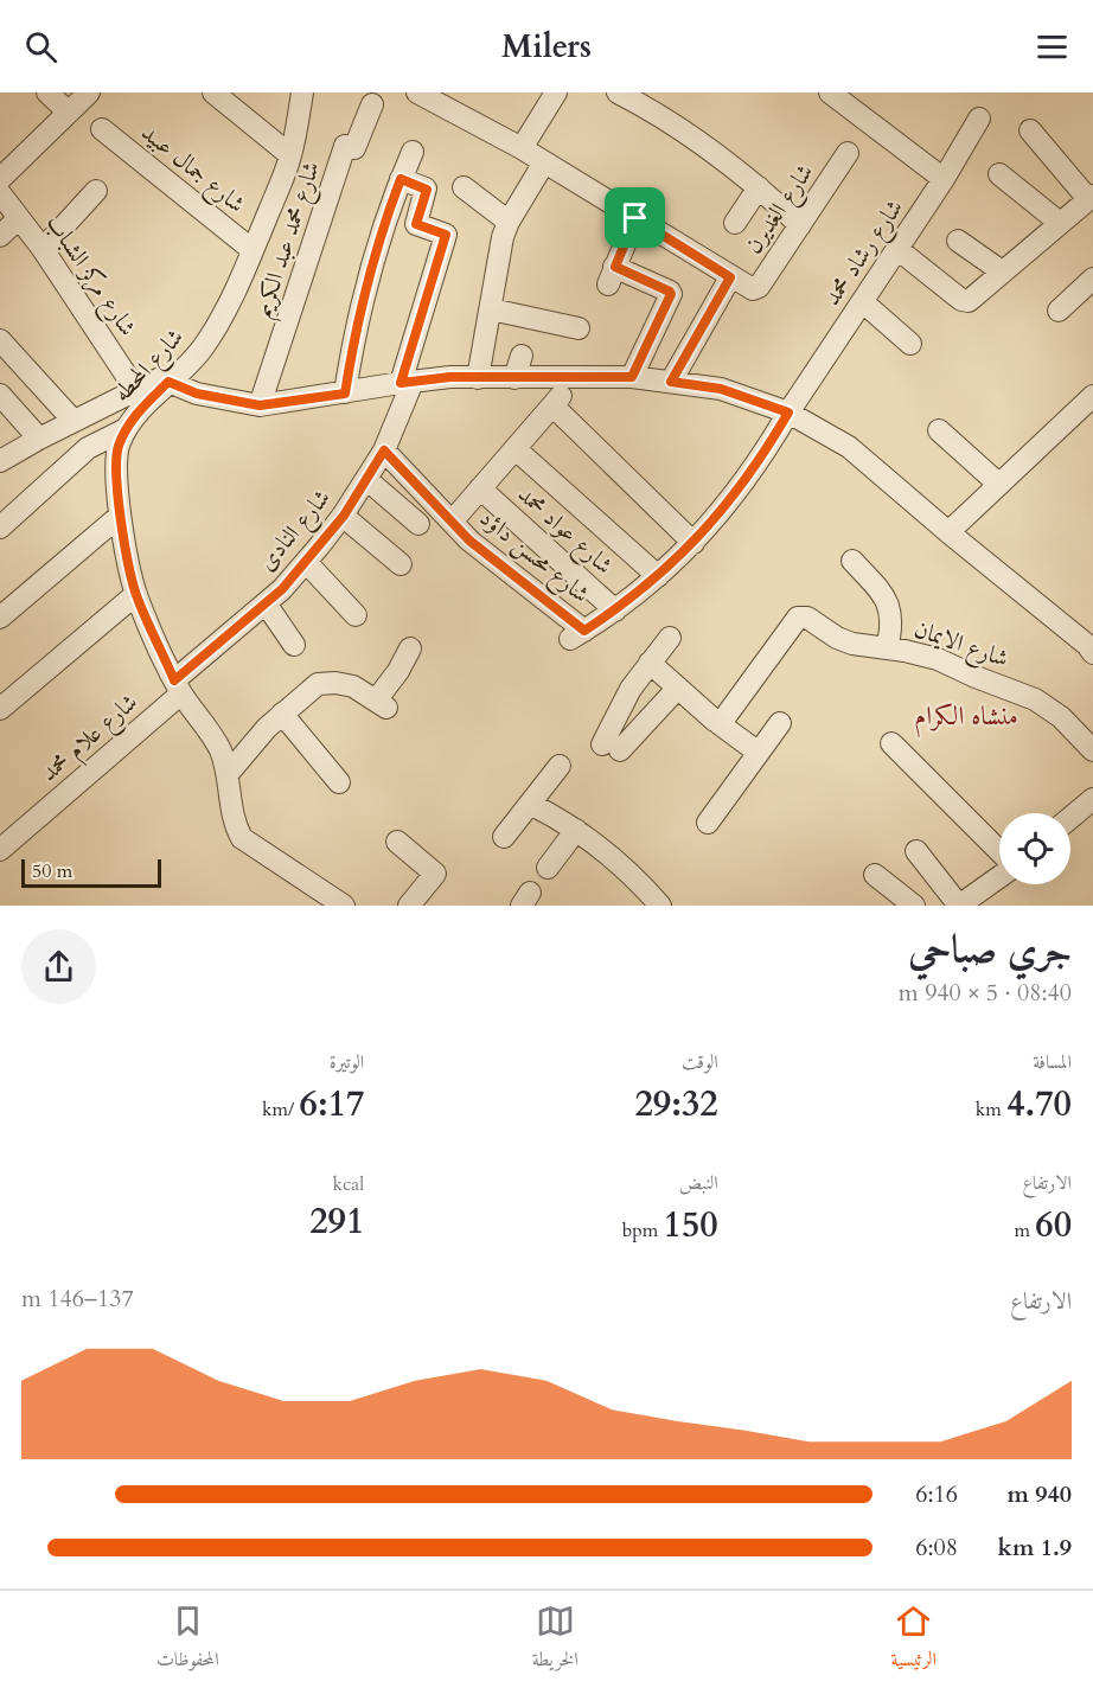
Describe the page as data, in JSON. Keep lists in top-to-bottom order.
{
  "streets": {
    "street": [
      "شارع جمال عبيد",
      "شارع الغديرن",
      "شارع محمد عبد الكريم",
      "شارع رشاد محمد",
      "شارع مركز الشباب",
      "شارع المحطه",
      "شارع النادى",
      "شارع عواد محمد",
      "شارع محسن داؤد",
      "شارع الايمان",
      "شارع علام محمد"
    ]
  },
  "crossings": [
    ["شارع جمال عبيد", "شارع المحطه"],
    ["شارع المحطه", "شارع النادى"],
    ["شارع المحطه", "شارع علام محمد"],
    ["شارع النادى", "شارع محسن داؤد"],
    ["شارع النادى", "شارع علام محمد"],
    ["شارع عواد محمد", "شارع محسن داؤد"]
  ],
  "districts": ["منشاه الكرام"],
  "scale_bar": "50 m",
  "page": {
    "header": "Milers",
    "scale": "50 m",
    "heading": ["جري صباحي", "08:40 · 5 × 940 m"],
    "stats": [
      ["المسافة", "4.70 km"],
      ["الوقت", "29:32"],
      ["الوتيرة", "6:17 /km"],
      ["الارتفاع", "60 m"],
      ["النبض", "150 bpm"],
      ["kcal", "291"]
    ],
    "chart": ["الارتفاع", "137–146 m"],
    "list": [
      {
        "name": "940 m",
        "note": "6:16"
      },
      {
        "name": "1.9 km",
        "note": "6:08"
      }
    ],
    "tabs": ["الرئيسية", "الخريطة", "المحفوظات"]
  }
}
